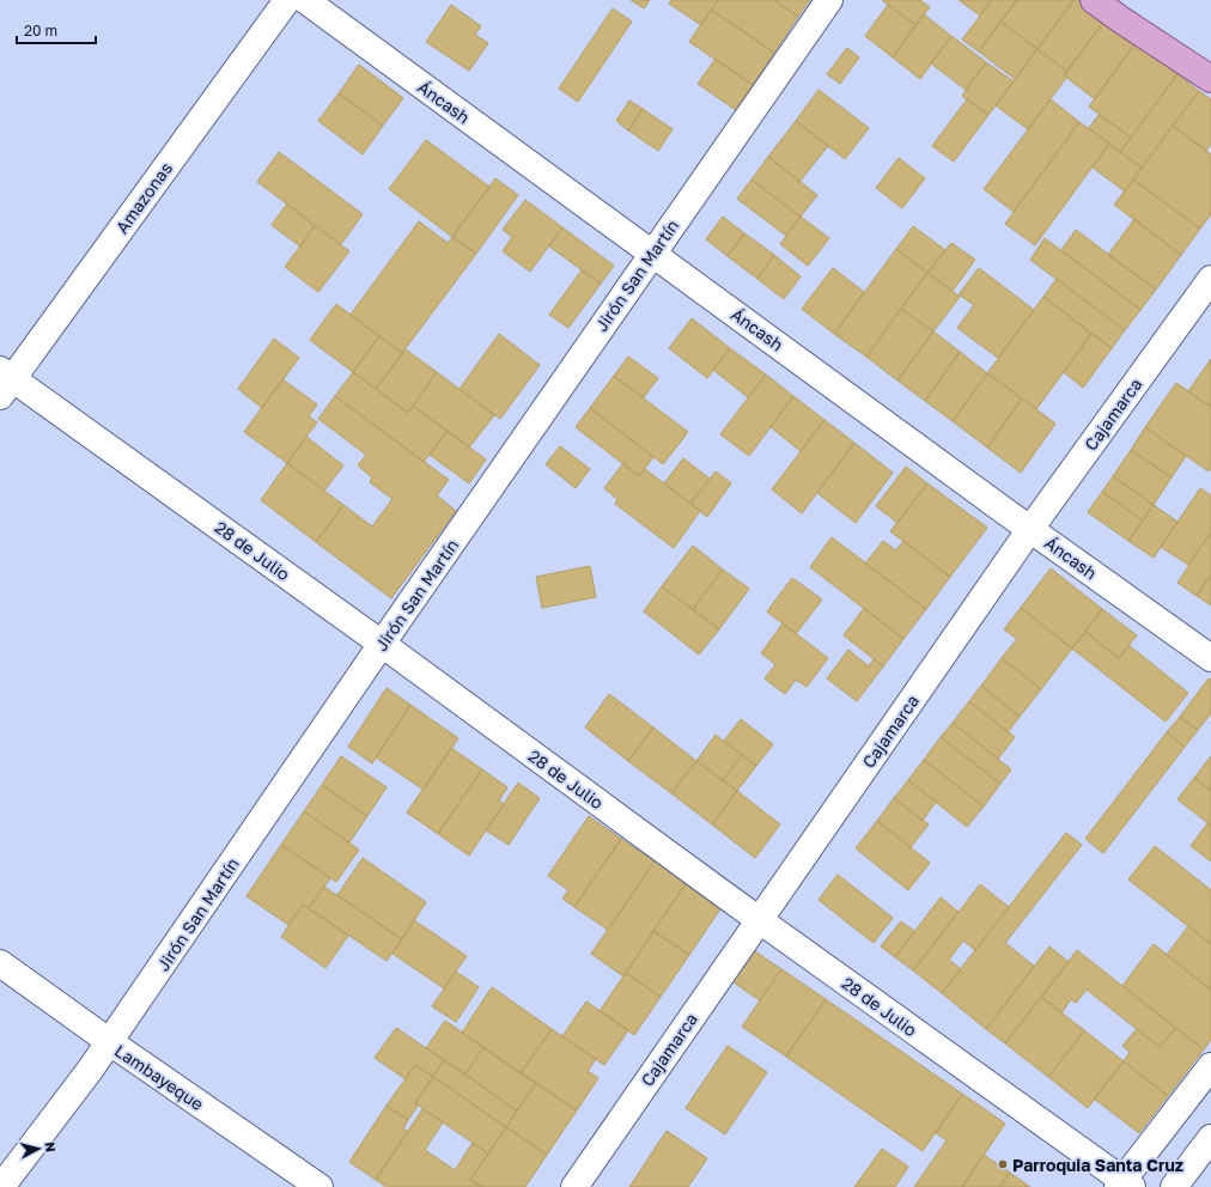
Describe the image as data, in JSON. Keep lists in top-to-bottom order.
{
  "streets": {
    "street": [
      "Áncash",
      "Amazonas",
      "Jirón San Martín",
      "Cajamarca",
      "28 de Julio",
      "Lambayeque"
    ]
  },
  "crossings": [
    ["Áncash", "Jirón San Martín"],
    ["Áncash", "Cajamarca"],
    ["Amazonas", "28 de Julio"],
    ["Jirón San Martín", "28 de Julio"],
    ["Jirón San Martín", "Lambayeque"],
    ["Cajamarca", "28 de Julio"]
  ],
  "places": ["Parroquia Santa Cruz"],
  "scale_bar": "20 m",
  "north": "right"
}
